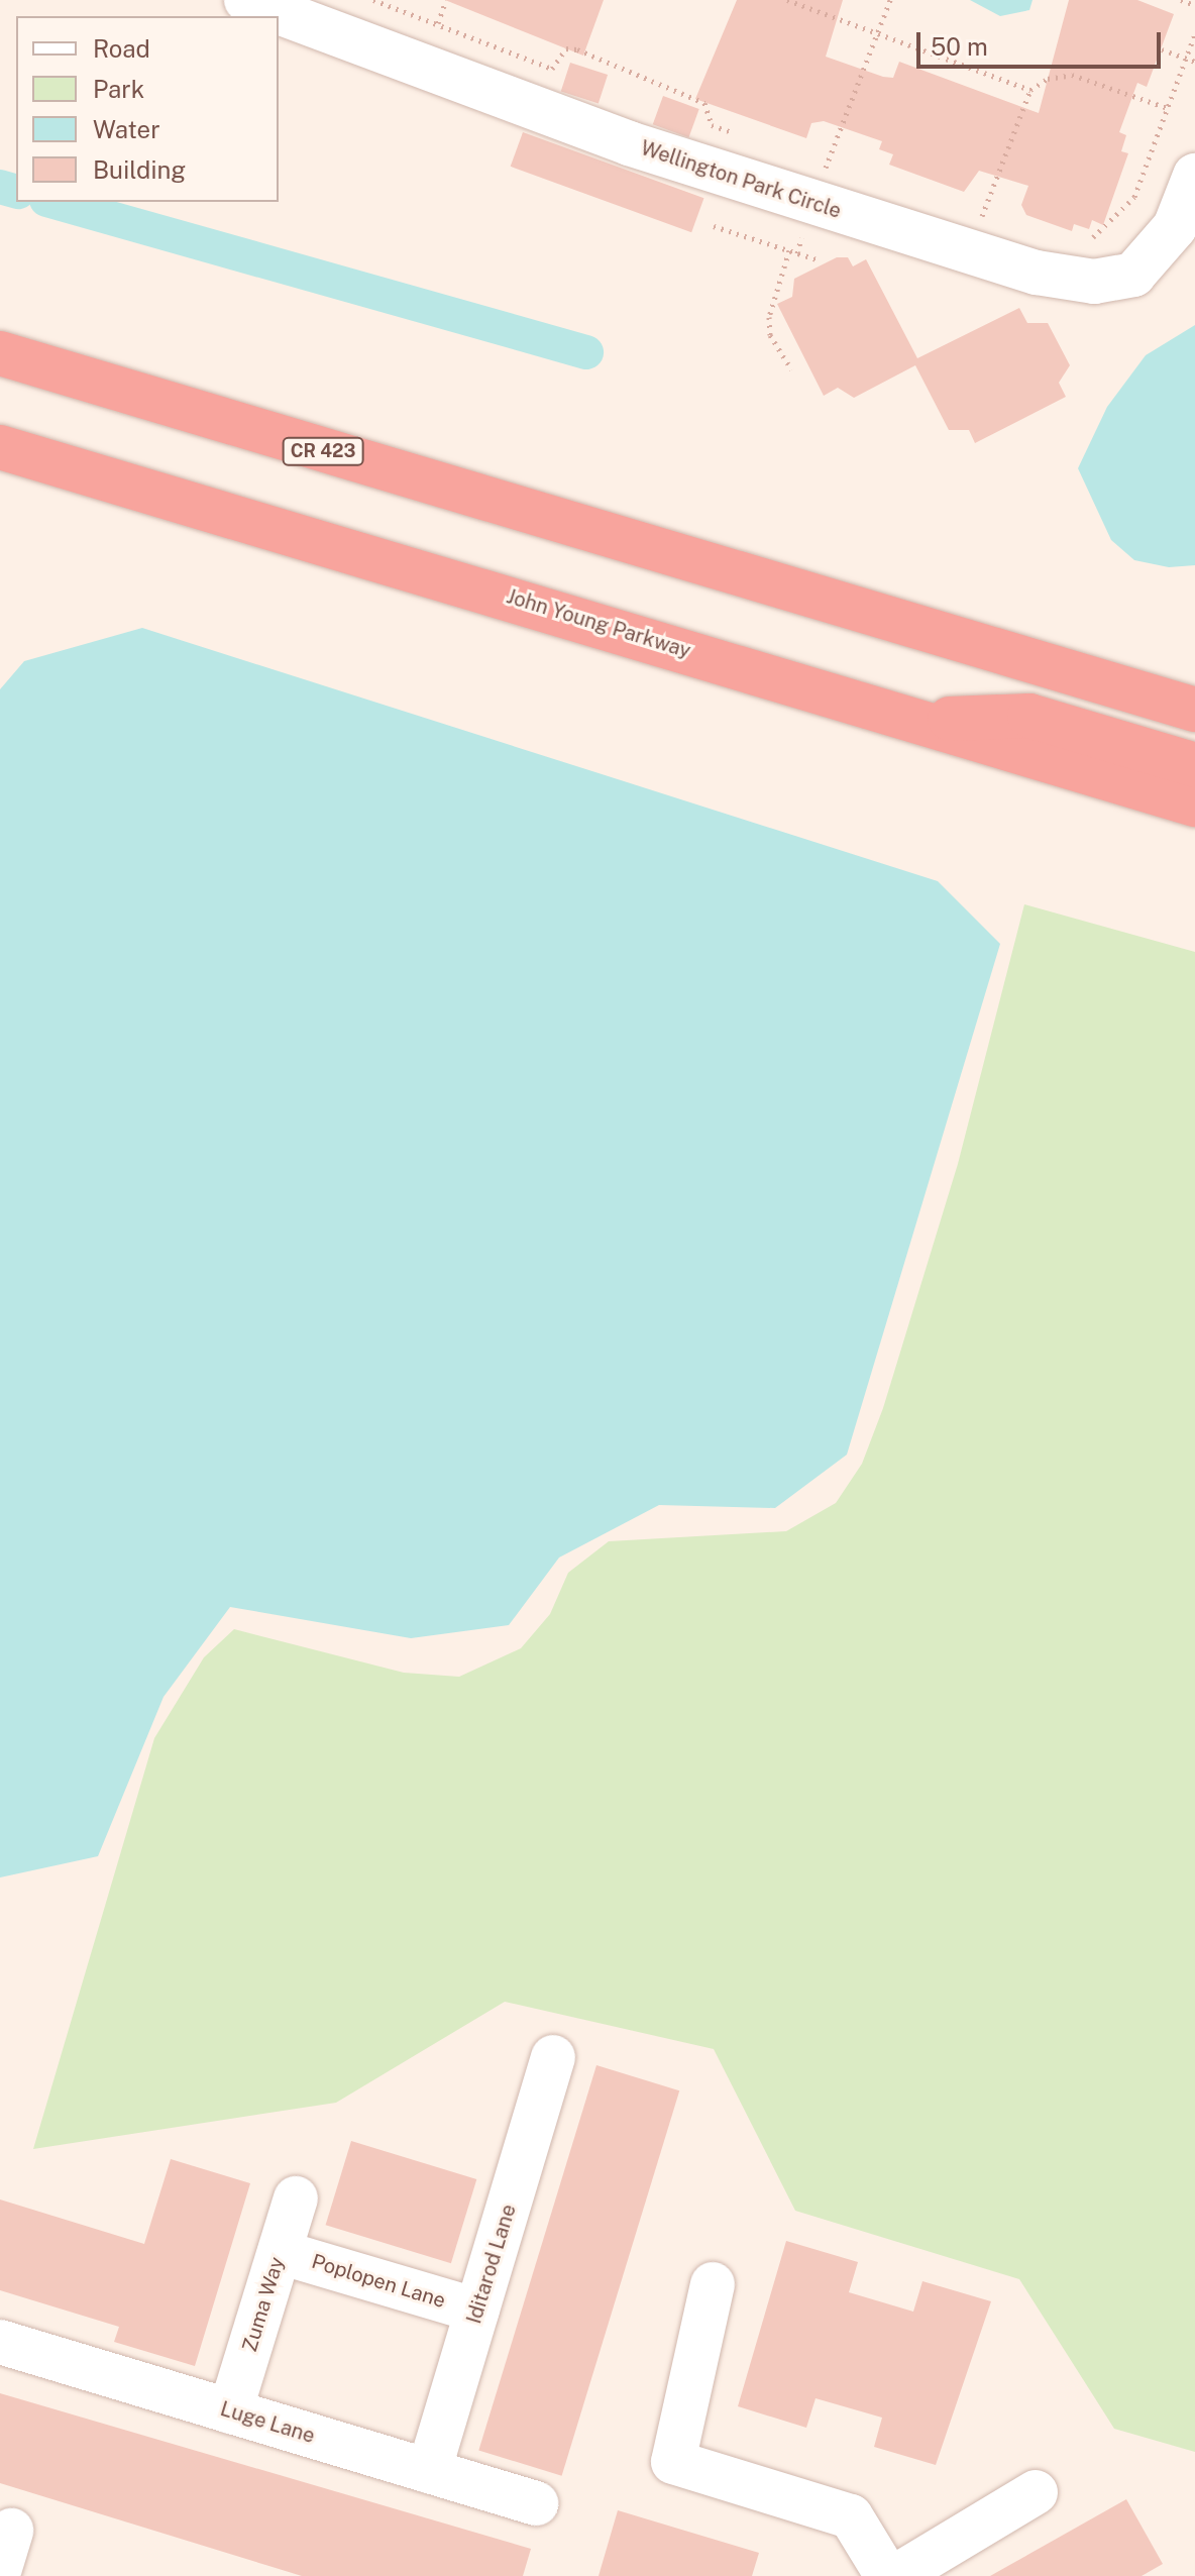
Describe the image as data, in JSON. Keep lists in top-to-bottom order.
{
  "streets": {
    "highway": ["CR 423", "John Young Parkway"],
    "lane": [
      "Wellington Park Circle",
      "Iditarod Lane",
      "Poplopen Lane",
      "Zuma Way",
      "Luge Lane"
    ]
  },
  "crossings": [
    ["Iditarod Lane", "Poplopen Lane"],
    ["Iditarod Lane", "Luge Lane"],
    ["Poplopen Lane", "Zuma Way"],
    ["Zuma Way", "Luge Lane"]
  ],
  "legend": [
    "Road",
    "Park",
    "Water",
    "Building"
  ],
  "scale_bar": "50 m"
}
